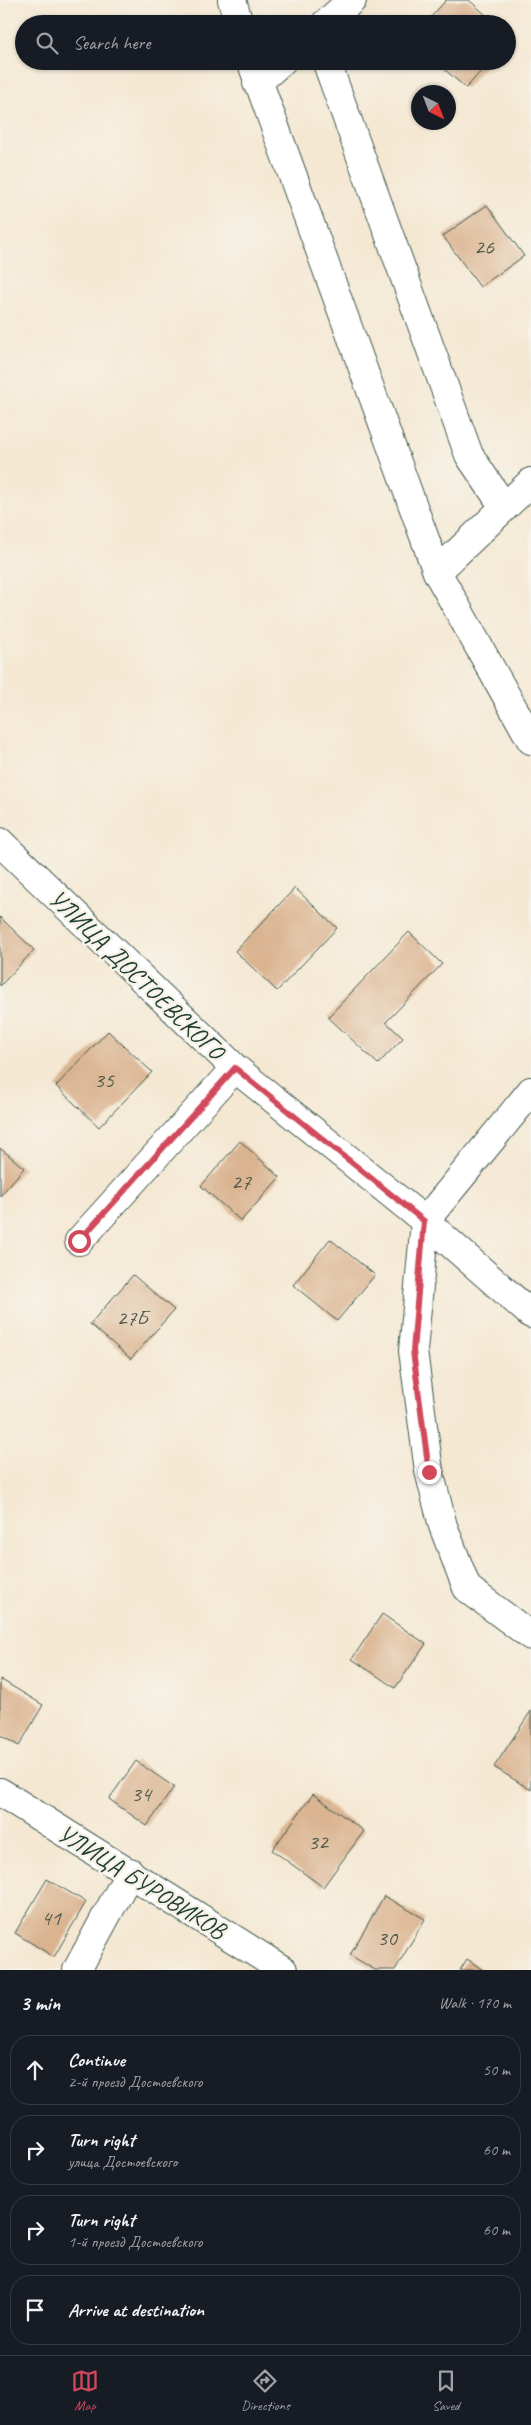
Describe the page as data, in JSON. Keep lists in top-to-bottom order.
{
  "streets": {
    "street": ["УЛИЦА ДОСТОЕВСКОГО", "УЛИЦА БУРОВИКОВ"]
  },
  "house_numbers": [
    "26",
    "35",
    "27",
    "27Б",
    "34",
    "32",
    "41",
    "30"
  ],
  "north": "bottom right",
  "page": {
    "search": "Search here",
    "heading": ["3 min", "Walk · 170 m"],
    "list": [
      ["Continue", "2-й проезд Достоевского", "50 m"],
      ["Turn right", "улица Достоевского", "60 m"],
      ["Turn right", "1-й проезд Достоевского", "60 m"],
      "Arrive at destination"
    ],
    "nav": ["Map", "Directions", "Saved"]
  }
}
